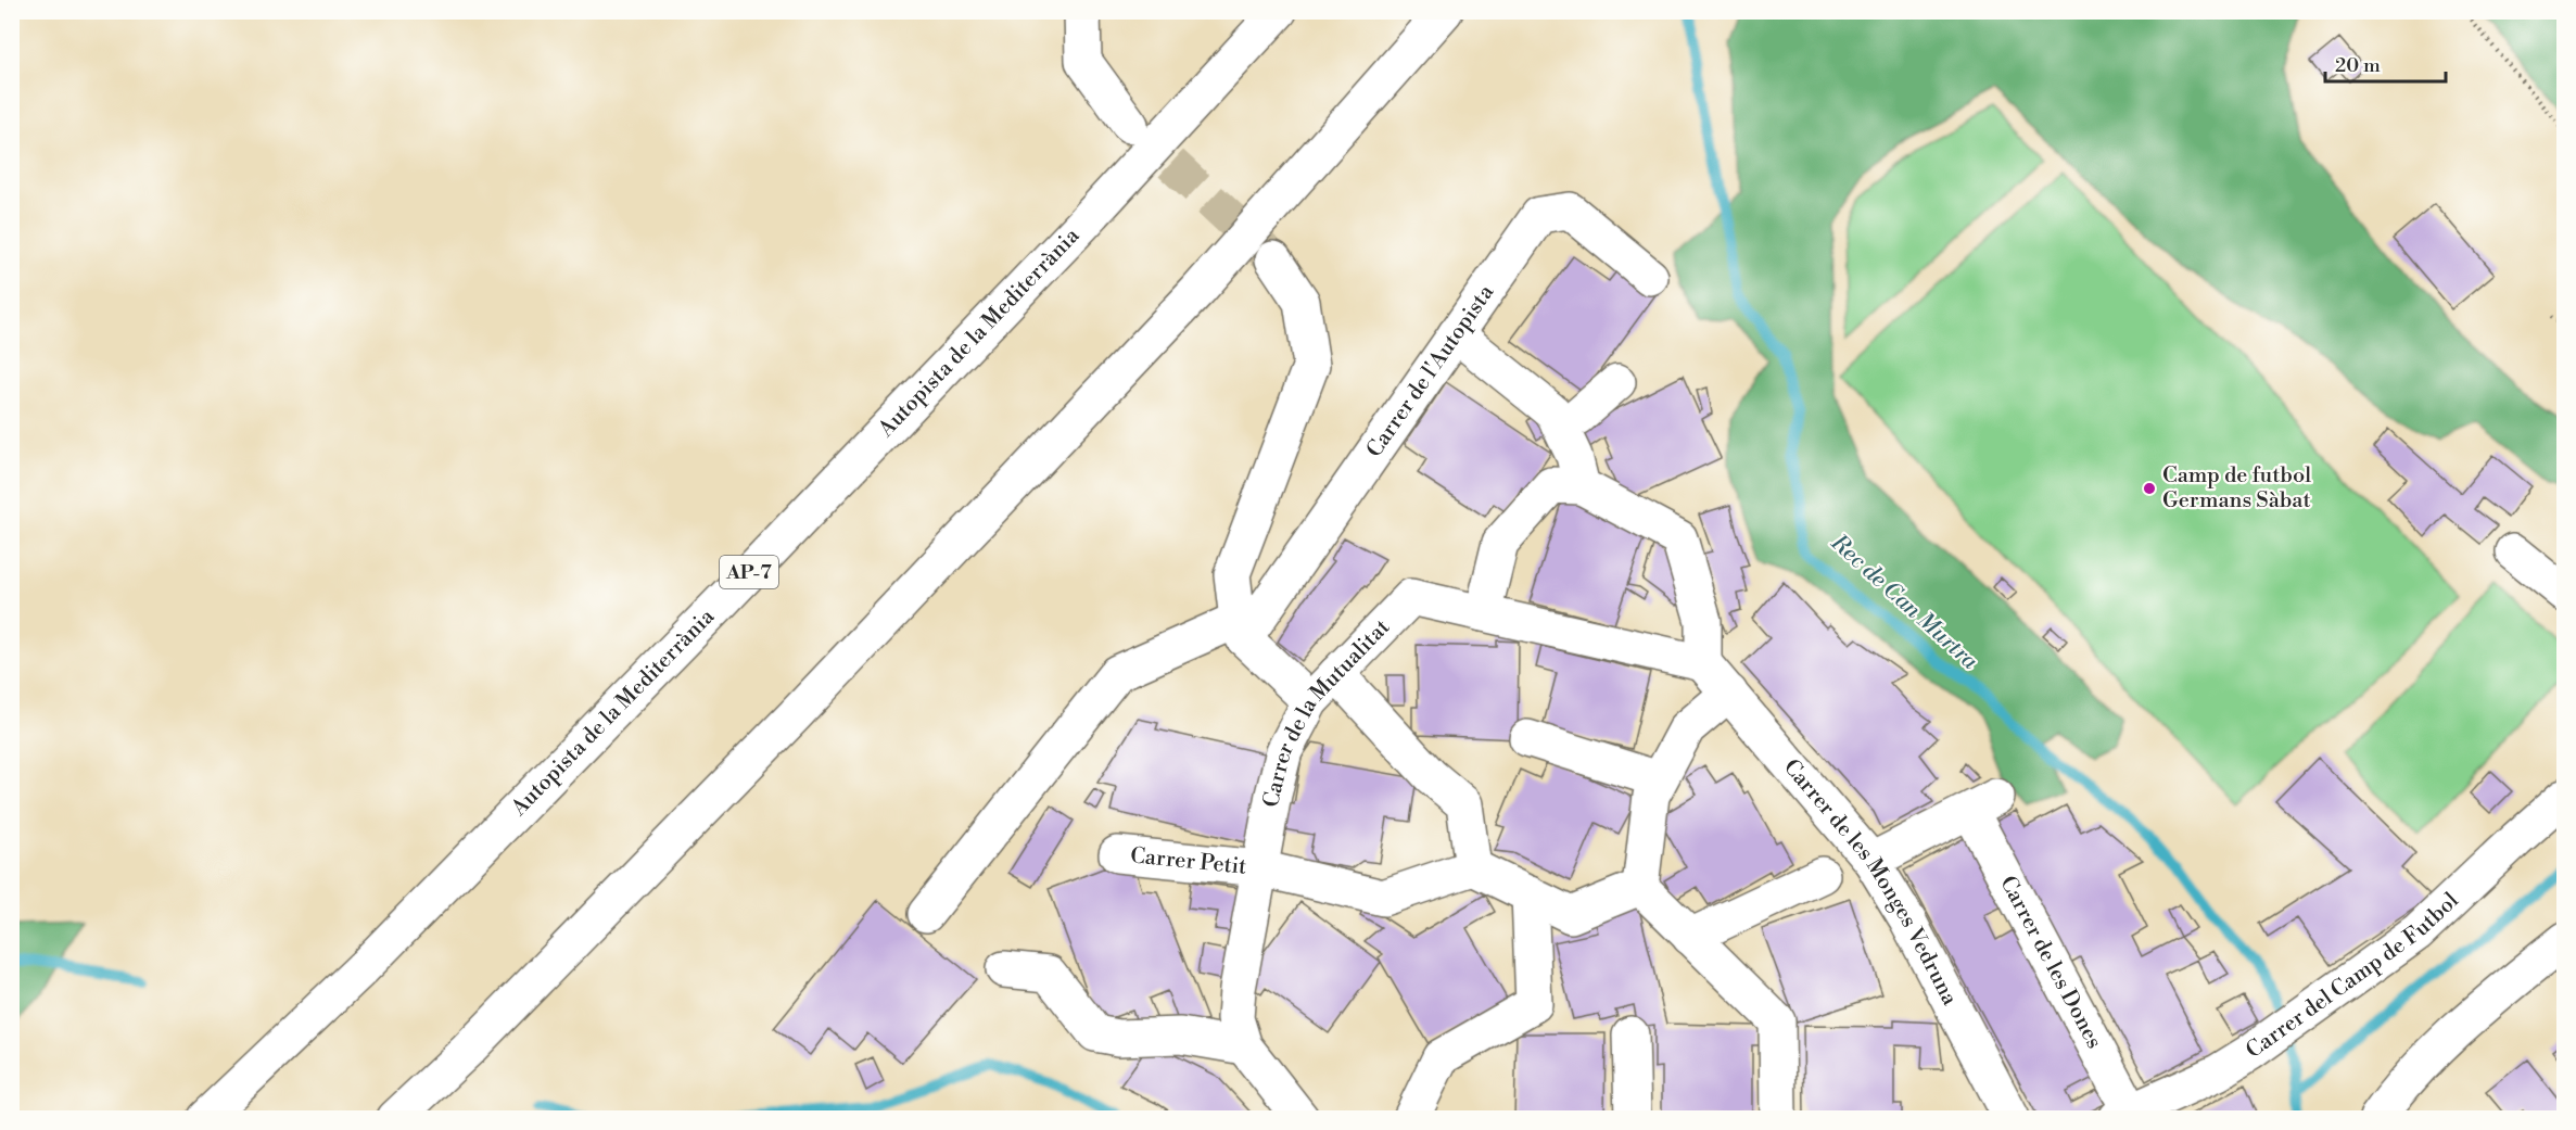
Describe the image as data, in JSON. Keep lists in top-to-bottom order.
{
  "streets": {
    "main road": [
      "Autopista de la Mediterrània",
      "Carrer de l'Autopista",
      "AP-7",
      "Carrer de la Mutualitat",
      "Carrer Petit",
      "Carrer de les Monges Vedruna",
      "Carrer de les Dones",
      "Carrer del Camp de Futbol"
    ]
  },
  "crossings": [
    ["Carrer de la Mutualitat", "Carrer Petit"],
    ["Carrer de la Mutualitat", "Carrer de les Monges Vedruna"],
    ["Carrer de les Monges Vedruna", "Carrer de les Dones"],
    ["Carrer de les Dones", "Carrer del Camp de Futbol"]
  ],
  "water": ["Rec de Can Murtra"],
  "places": ["Camp de futbol Germans Sàbat"],
  "scale_bar": "20 m"
}
